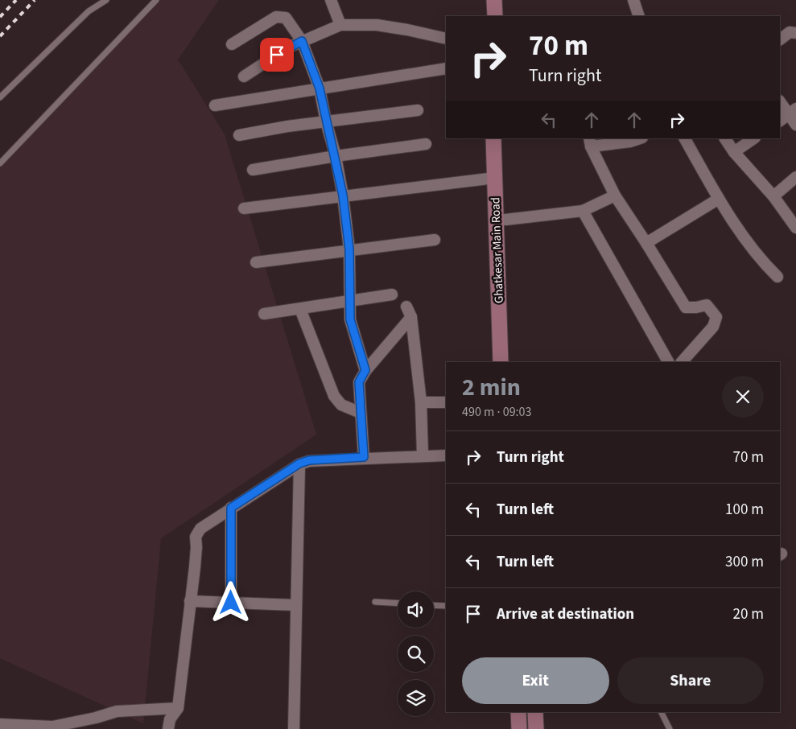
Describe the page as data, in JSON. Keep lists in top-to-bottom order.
{
  "streets": {
    "main road": ["Ghatkesar Main Road"]
  },
  "page": {
    "turn": ["70 m", "Turn right"],
    "heading": ["2 min", "490 m · 09:03"],
    "list": [
      {
        "name": "Turn right",
        "value": "70 m"
      },
      {
        "name": "Turn left",
        "value": "100 m"
      },
      {
        "name": "Turn left",
        "value": "300 m"
      },
      {
        "name": "Arrive at destination",
        "value": "20 m"
      }
    ],
    "buttons": ["Exit", "Share"]
  }
}
